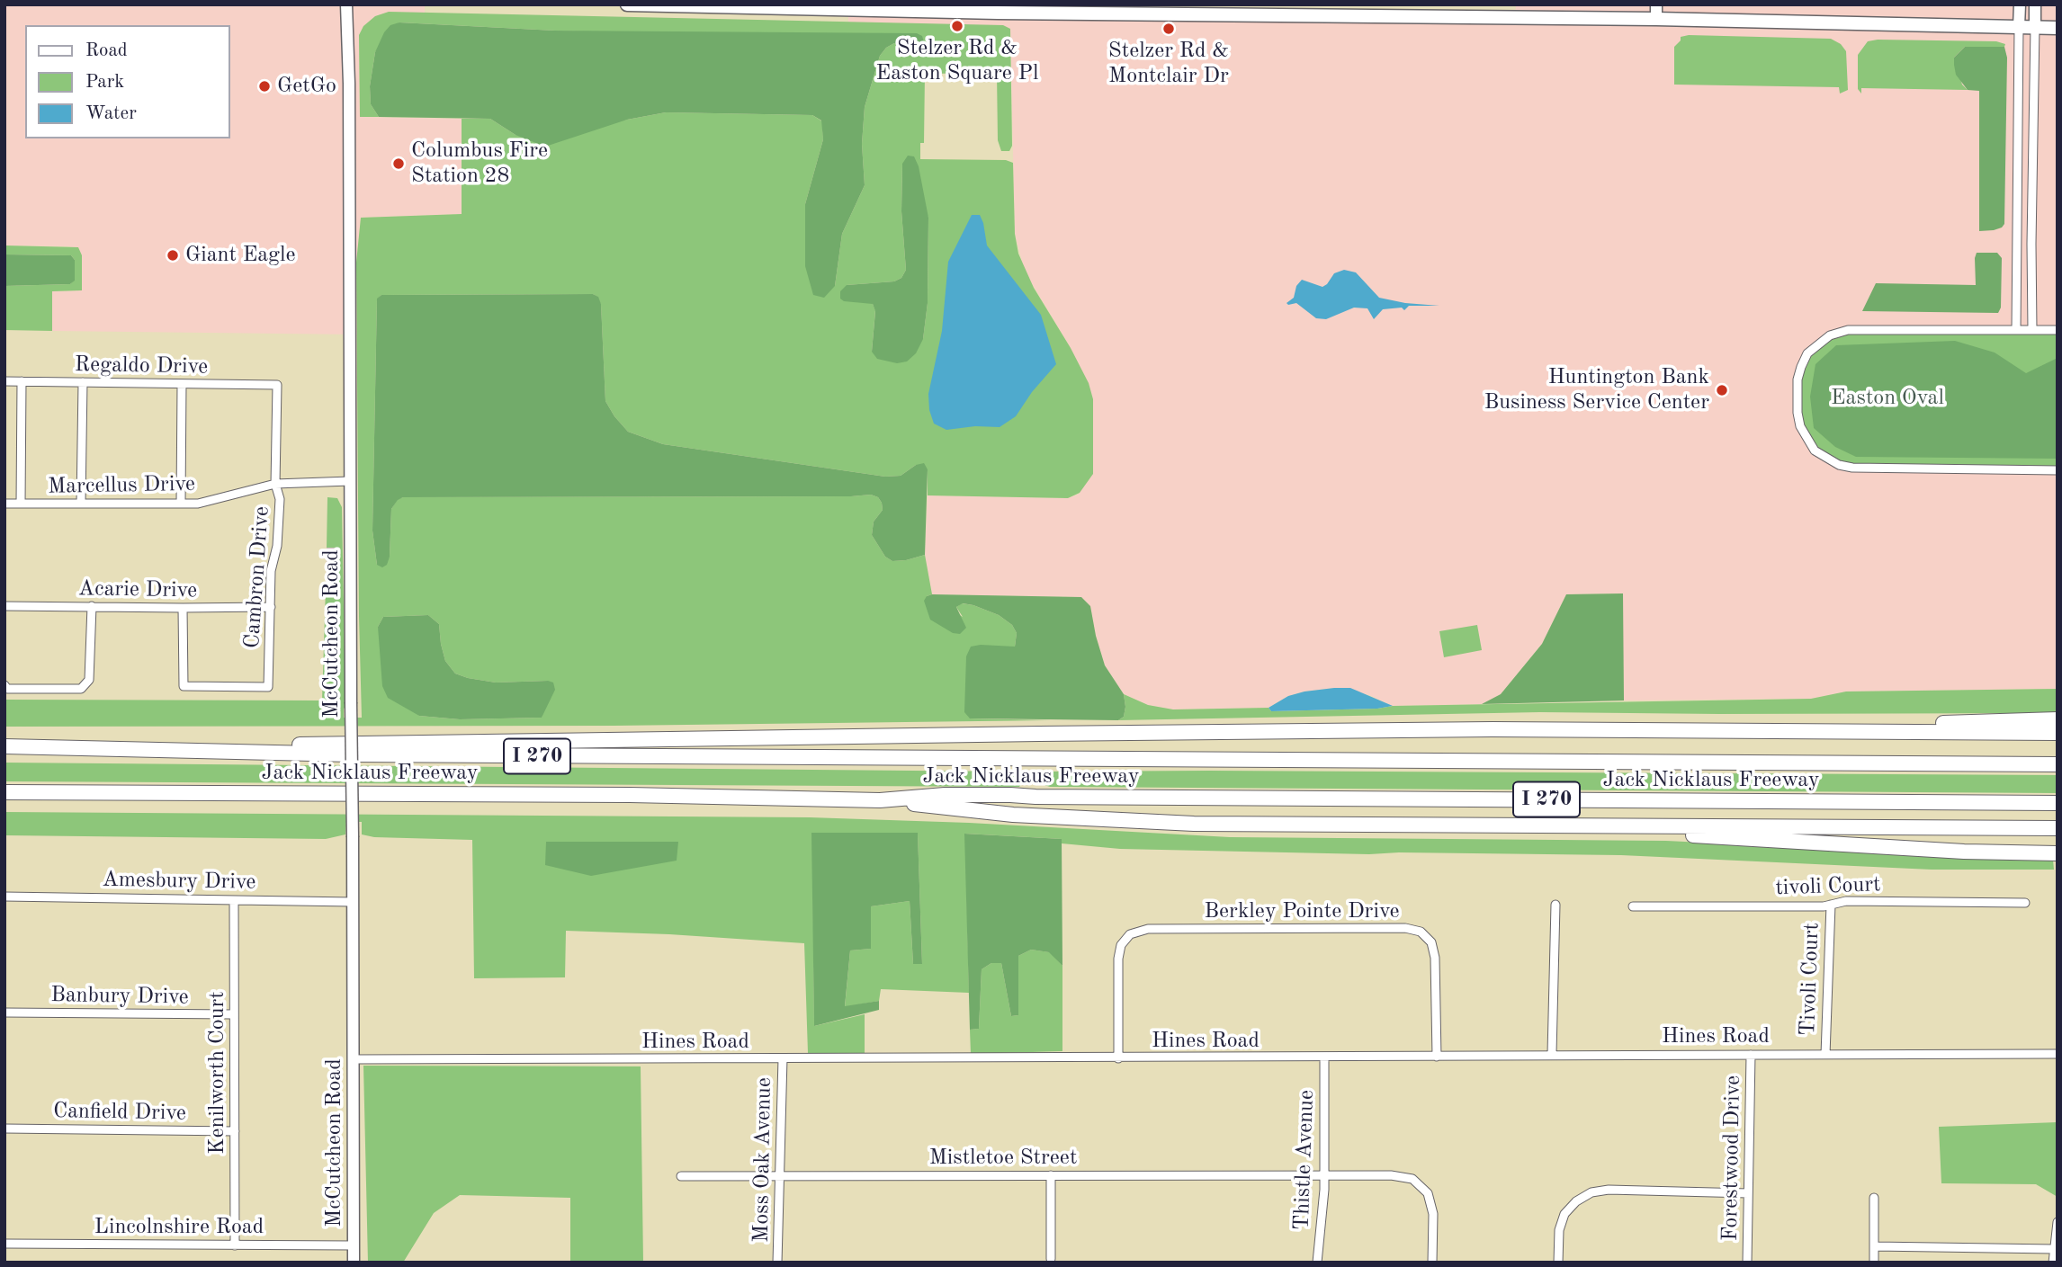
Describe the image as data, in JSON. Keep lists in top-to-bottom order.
{
  "streets": {
    "highway": ["I 270", "Jack Nicklaus Freeway"],
    "main road": ["McCutcheon Road"],
    "street": [
      "Regaldo Drive",
      "Marcellus Drive",
      "Cambron Drive",
      "Acarie Drive",
      "Amesbury Drive",
      "tivoli Court",
      "Berkley Pointe Drive",
      "Tivoli Court",
      "Banbury Drive",
      "Hines Road",
      "Kenilworth Court",
      "Canfield Drive",
      "Mistletoe Street",
      "Forestwood Drive",
      "Moss Oak Avenue",
      "Thistle Avenue",
      "Lincolnshire Road"
    ]
  },
  "crossings": [
    ["Regaldo Drive", "Cambron Drive"],
    ["Marcellus Drive", "Cambron Drive"],
    ["Marcellus Drive", "McCutcheon Road"],
    ["Cambron Drive", "Acarie Drive"],
    ["McCutcheon Road", "Amesbury Drive"],
    ["McCutcheon Road", "Hines Road"],
    ["McCutcheon Road", "Lincolnshire Road"],
    ["Amesbury Drive", "Kenilworth Court"],
    ["tivoli Court", "Tivoli Court"],
    ["Berkley Pointe Drive", "Hines Road"],
    ["Tivoli Court", "Hines Road"],
    ["Banbury Drive", "Kenilworth Court"],
    ["Hines Road", "Forestwood Drive"],
    ["Hines Road", "Moss Oak Avenue"],
    ["Hines Road", "Thistle Avenue"],
    ["Kenilworth Court", "Canfield Drive"],
    ["Kenilworth Court", "Lincolnshire Road"],
    ["Mistletoe Street", "Moss Oak Avenue"],
    ["Mistletoe Street", "Thistle Avenue"]
  ],
  "parks": ["Easton Oval"],
  "places": [
    "Stelzer Rd & Easton Square Pl",
    "Stelzer Rd & Montclair Dr",
    "GetGo",
    "Columbus Fire Station 28",
    "Giant Eagle",
    "Huntington Bank Business Service Center"
  ],
  "legend": ["Road", "Park", "Water"]
}
